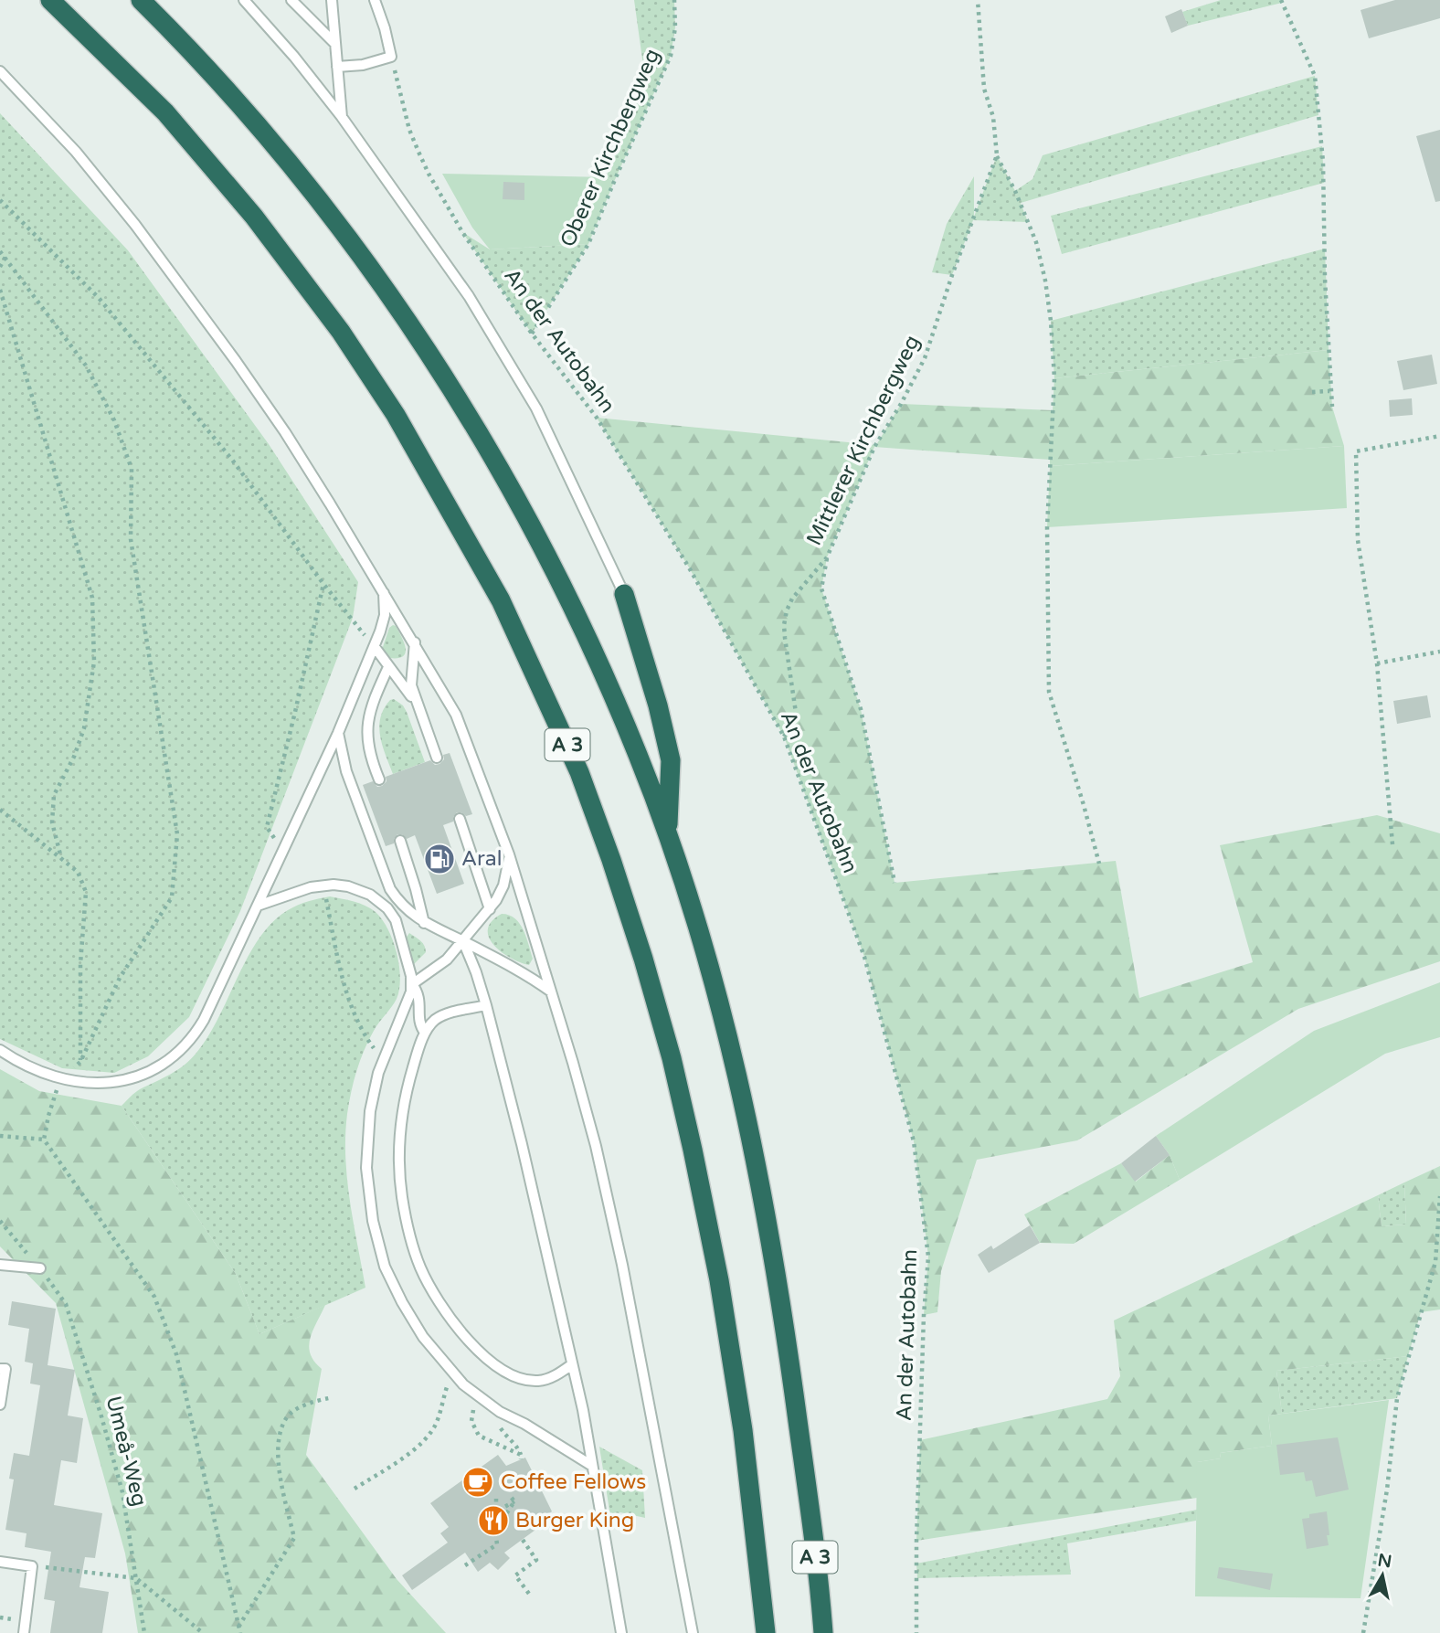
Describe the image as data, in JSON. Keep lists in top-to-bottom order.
{
  "streets": {
    "highway": ["A 3"],
    "path": [
      "Oberer Kirchbergweg",
      "An der Autobahn",
      "Mittlerer Kirchbergweg",
      "Umeå-Weg"
    ]
  },
  "crossings": [
    ["Oberer Kirchbergweg", "An der Autobahn"],
    ["An der Autobahn", "Mittlerer Kirchbergweg"]
  ],
  "places": {
    "fuel station": ["Aral"],
    "cafe": ["Coffee Fellows"],
    "restaurant": ["Burger King"]
  },
  "north": "top"
}
